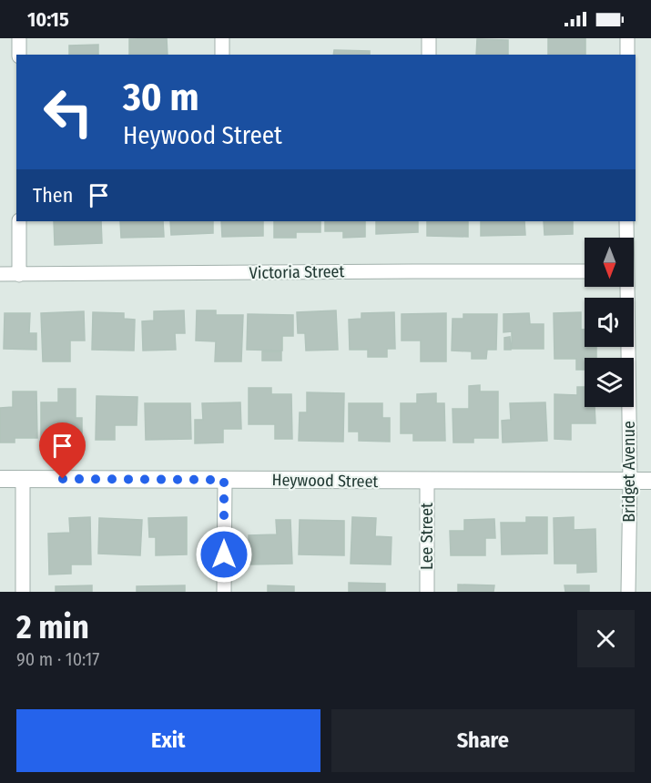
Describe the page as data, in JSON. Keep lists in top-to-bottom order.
{
  "streets": {
    "street": [
      "Victoria Street",
      "Bridget Avenue",
      "Heywood Street",
      "Lee Street"
    ]
  },
  "crossings": [
    ["Bridget Avenue", "Heywood Street"],
    ["Heywood Street", "Lee Street"]
  ],
  "north": "bottom",
  "page": {
    "status": "10:15",
    "turn": ["30 m", "Heywood Street"],
    "then": "Then",
    "heading": ["2 min", "90 m · 10:17"],
    "buttons": ["Exit", "Share"]
  }
}
